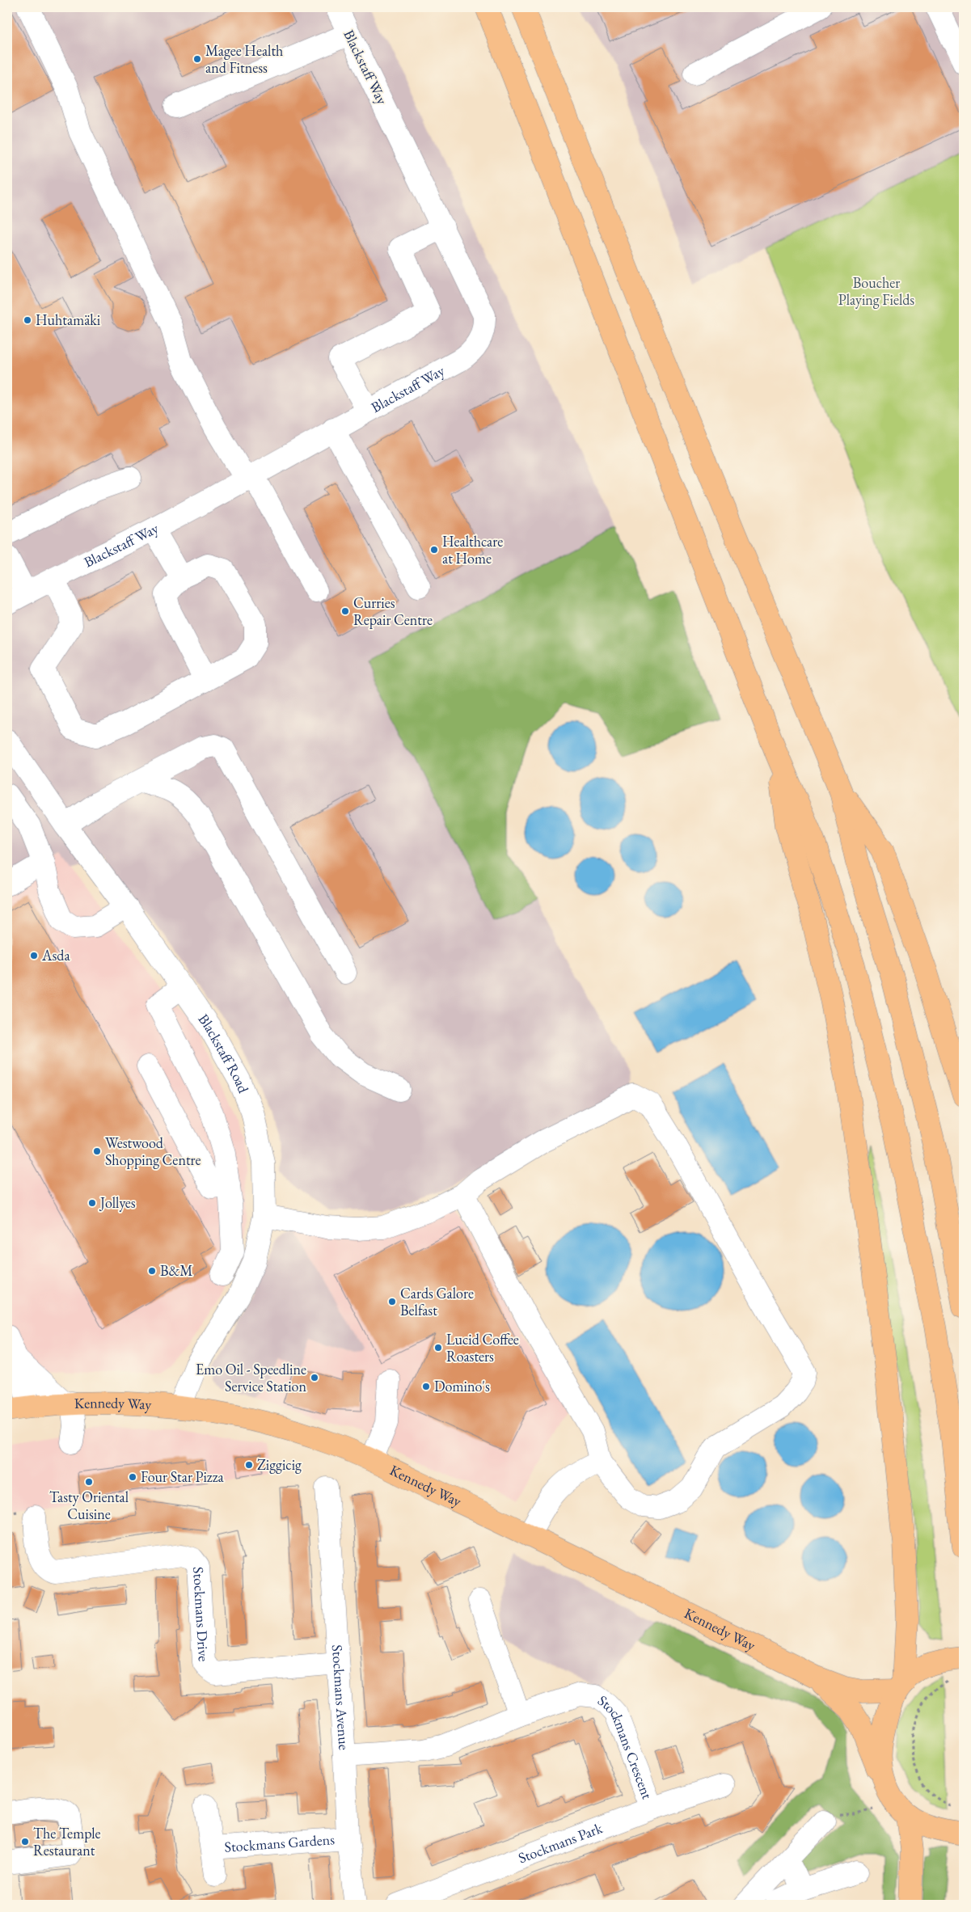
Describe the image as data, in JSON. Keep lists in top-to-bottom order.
{
  "streets": {
    "highway": ["Kennedy Way"],
    "street": [
      "Blackstaff Way",
      "Blackstaff Road",
      "Stockmans Drive",
      "Stockmans Avenue",
      "Stockmans Crescent",
      "Stockmans Gardens",
      "Stockmans Park"
    ]
  },
  "crossings": [
    ["Blackstaff Road", "Kennedy Way"],
    ["Stockmans Drive", "Stockmans Avenue"],
    ["Stockmans Avenue", "Stockmans Crescent"],
    ["Stockmans Avenue", "Stockmans Gardens"],
    ["Stockmans Crescent", "Stockmans Park"]
  ],
  "parks": ["Boucher Playing Fields"],
  "places": [
    "Magee Health and Fitness",
    "Huhtamäki",
    "Healthcare at Home",
    "Curries Repair Centre",
    "Asda",
    "Westwood Shopping Centre",
    "Jollyes",
    "B&M",
    "Cards Galore Belfast",
    "Lucid Coffee Roasters",
    "Emo Oil - Speedline Service Station",
    "Domino's",
    "Ziggicig",
    "Four Star Pizza",
    "Tasty Oriental Cuisine",
    "The Temple Restaurant"
  ]
}
